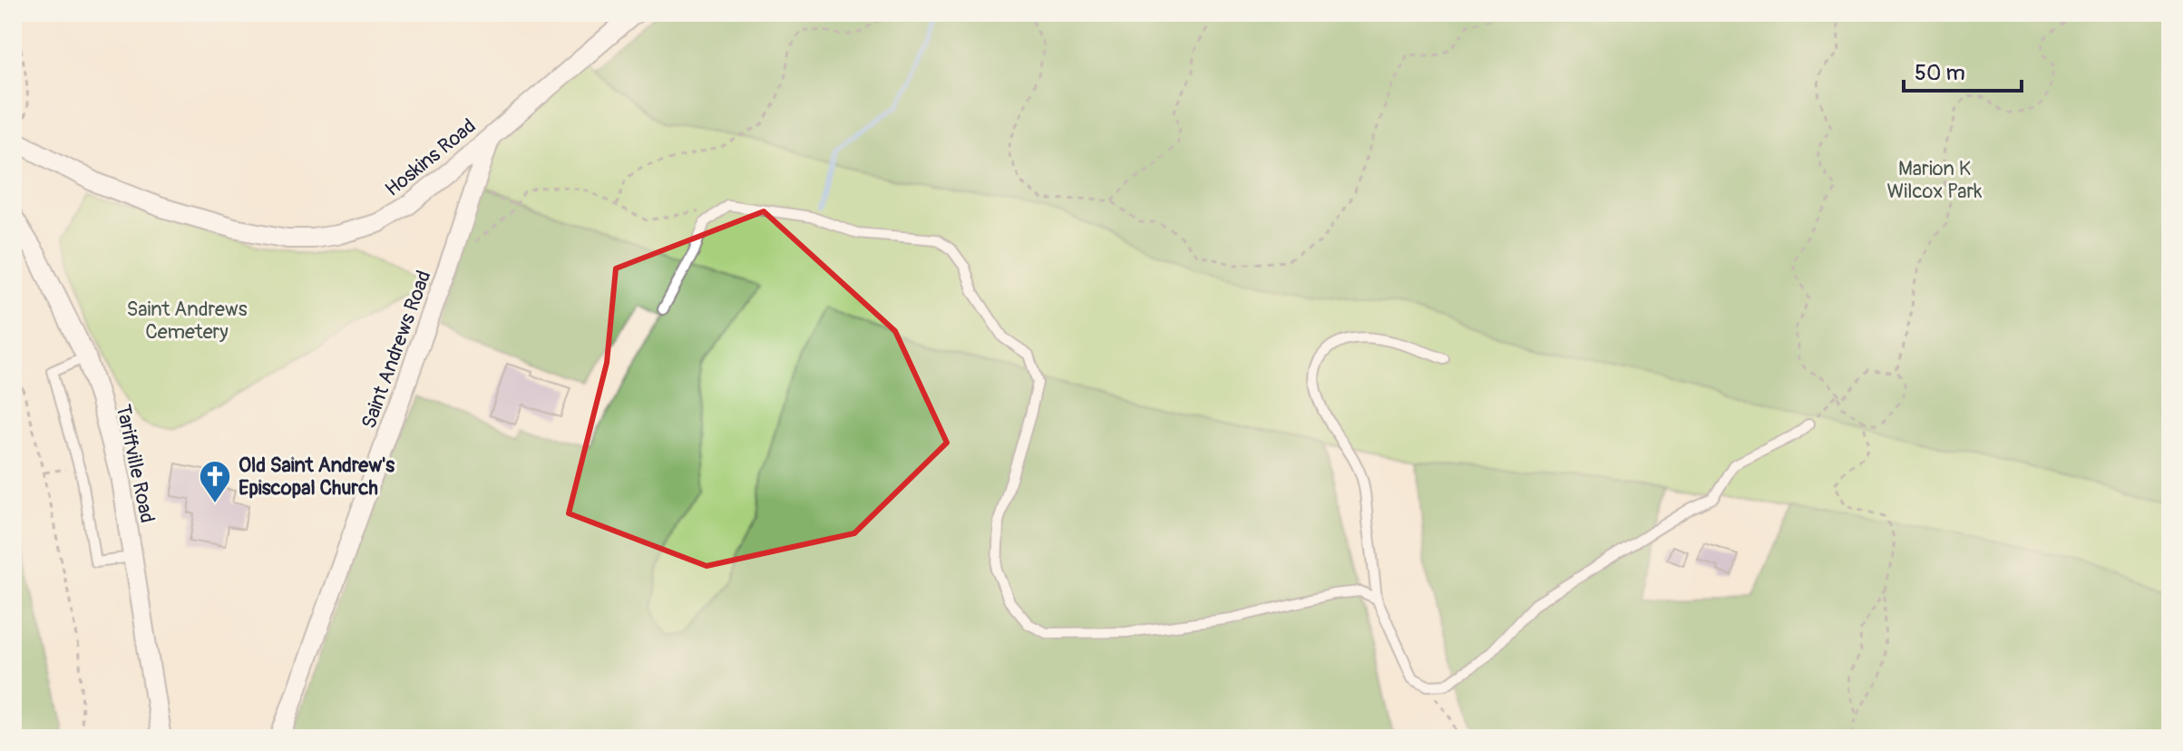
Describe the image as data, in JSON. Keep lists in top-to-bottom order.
{
  "streets": {
    "street": ["Hoskins Road", "Saint Andrews Road", "Tariffville Road"]
  },
  "crossings": [
    ["Hoskins Road", "Saint Andrews Road"]
  ],
  "parks": ["Marion K Wilcox Park", "Saint Andrews Cemetery"],
  "places": {
    "church": ["Old Saint Andrew's Episcopal Church"]
  },
  "scale_bar": "50 m"
}
